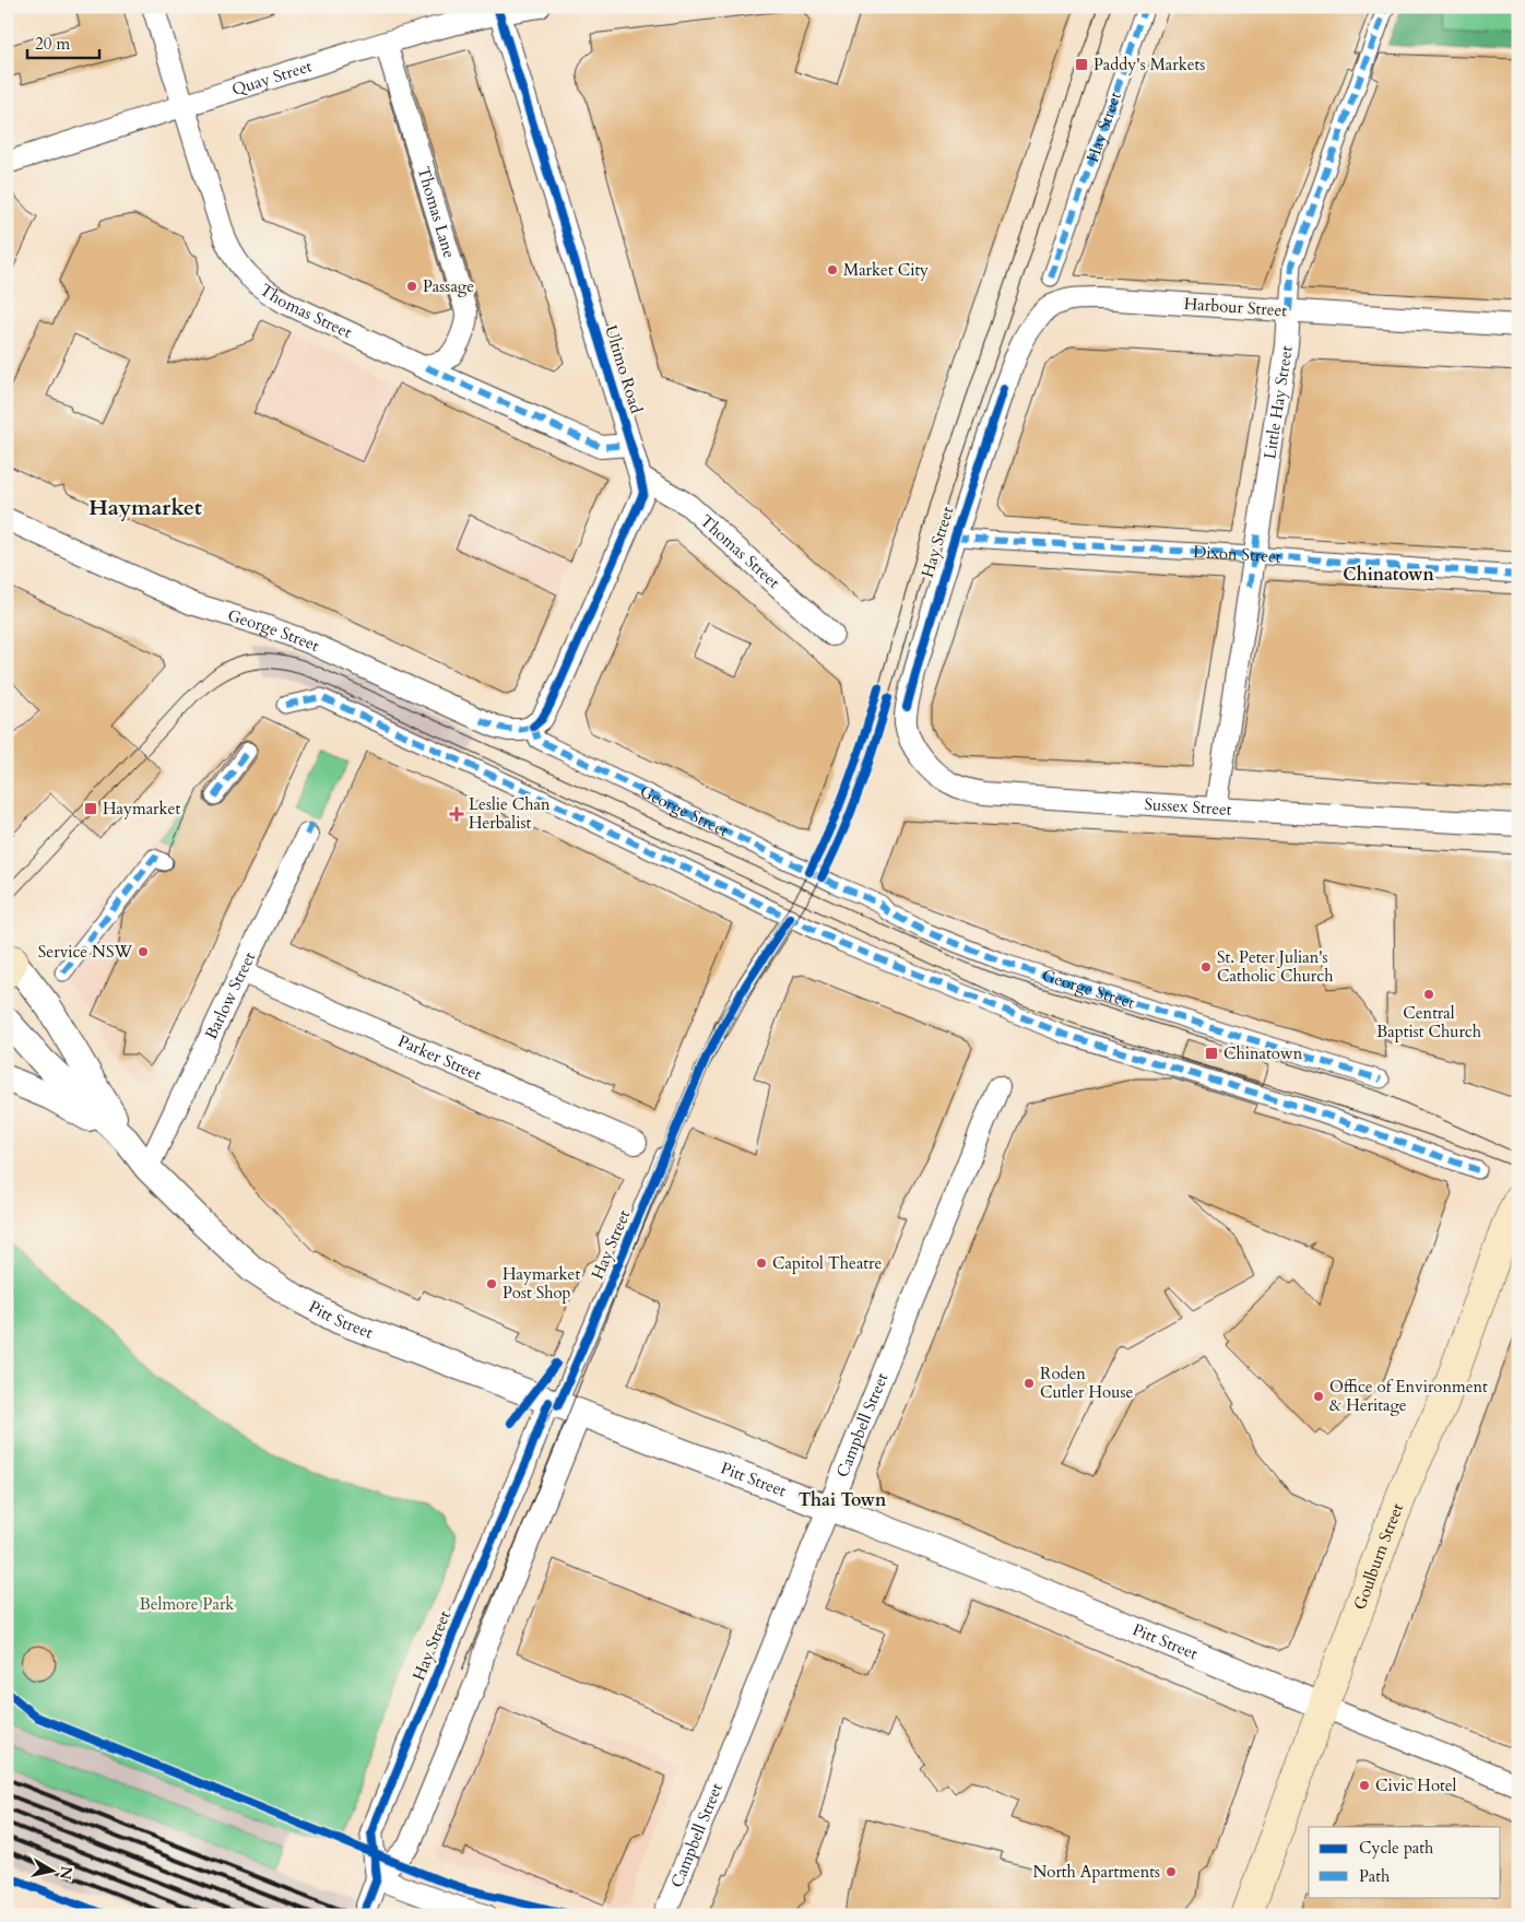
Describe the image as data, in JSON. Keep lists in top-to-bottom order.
{
  "streets": {
    "main road": ["Goulburn Street"],
    "street": [
      "Quay Street",
      "Hay Street",
      "Thomas Lane",
      "Harbour Street",
      "Thomas Street",
      "Ultimo Road",
      "Little Hay Street",
      "Dixon Street",
      "George Street",
      "Sussex Street",
      "Barlow Street",
      "Parker Street",
      "Pitt Street",
      "Campbell Street"
    ]
  },
  "crossings": [
    ["Quay Street", "Thomas Lane"],
    ["Quay Street", "Thomas Street"],
    ["Quay Street", "Ultimo Road"],
    ["Hay Street", "Harbour Street"],
    ["Hay Street", "Dixon Street"],
    ["Hay Street", "Sussex Street"],
    ["Hay Street", "Pitt Street"],
    ["Thomas Lane", "Thomas Street"],
    ["Harbour Street", "Little Hay Street"],
    ["Thomas Street", "Ultimo Road"],
    ["Ultimo Road", "George Street"],
    ["Little Hay Street", "Dixon Street"],
    ["Little Hay Street", "Sussex Street"],
    ["Barlow Street", "Parker Street"],
    ["Barlow Street", "Pitt Street"],
    ["Pitt Street", "Campbell Street"],
    ["Pitt Street", "Goulburn Street"]
  ],
  "districts": ["Haymarket", "Chinatown", "Thai Town"],
  "parks": ["Belmore Park"],
  "places": {
    "transit": ["Paddy's Markets", "Haymarket", "Chinatown"],
    "other": [
      "Market City",
      "Passage",
      "Service NSW",
      "St. Peter Julian's Catholic Church",
      "Central Baptist Church",
      "Capitol Theatre",
      "Haymarket Post Shop",
      "Roden Cutler House",
      "Office of Environment & Heritage",
      "Civic Hotel",
      "North Apartments"
    ],
    "health": ["Leslie Chan Herbalist"]
  },
  "legend": ["Cycle path", "Path"],
  "scale_bar": "20 m",
  "north": "right"
}
